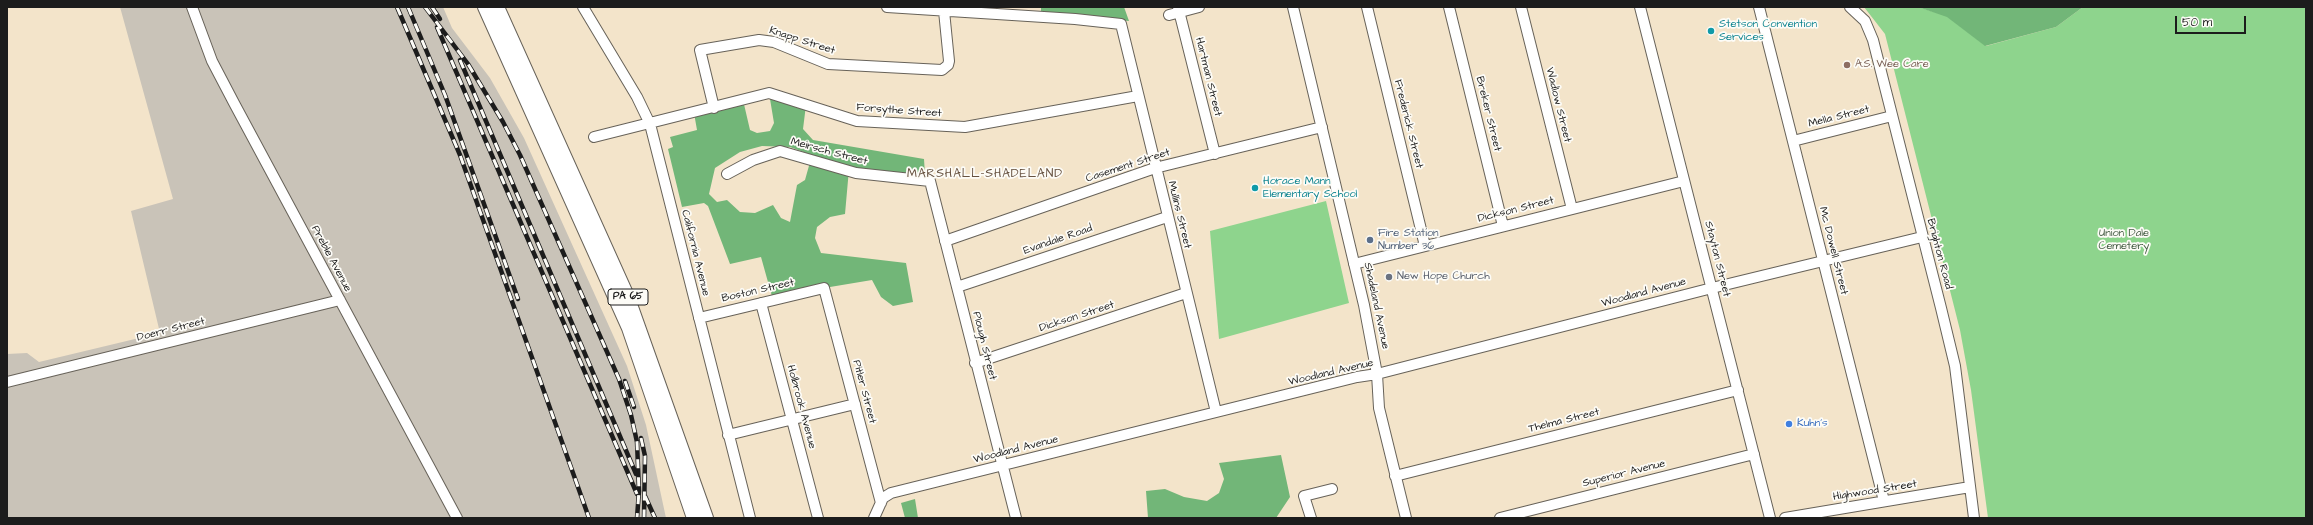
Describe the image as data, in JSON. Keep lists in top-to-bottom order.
{
  "streets": {
    "highway": ["PA 65"],
    "street": [
      "Knapp Street",
      "Hartman Street",
      "Wadlow Street",
      "Forsythe Street",
      "Breker Street",
      "Mella Street",
      "Frederick Street",
      "Meirsch Street",
      "Casement Street",
      "Dickson Street",
      "Mullins Street",
      "Evandale Road",
      "Mc Dowell Street",
      "California Avenue",
      "Brighton Road",
      "Preble Avenue",
      "Stayton Street",
      "Boston Street",
      "Woodland Avenue",
      "Shadeland Avenue",
      "Doerr Street",
      "Plough Street",
      "Pitler Street",
      "Holbrook Avenue",
      "Thelma Street",
      "Superior Avenue",
      "Highwood Street"
    ]
  },
  "crossings": [
    ["Knapp Street", "Forsythe Street"],
    ["Knapp Street", "Mullins Street"],
    ["Hartman Street", "Casement Street"],
    ["Wadlow Street", "Dickson Street"],
    ["Forsythe Street", "Mullins Street"],
    ["Forsythe Street", "California Avenue"],
    ["Breker Street", "Dickson Street"],
    ["Mella Street", "Mc Dowell Street"],
    ["Mella Street", "Brighton Road"],
    ["Frederick Street", "Dickson Street"],
    ["Meirsch Street", "Plough Street"],
    ["Casement Street", "Mullins Street"],
    ["Casement Street", "Shadeland Avenue"],
    ["Casement Street", "Plough Street"],
    ["Dickson Street", "Mullins Street"],
    ["Dickson Street", "Stayton Street"],
    ["Dickson Street", "Shadeland Avenue"],
    ["Dickson Street", "Plough Street"],
    ["Mullins Street", "Evandale Road"],
    ["Mullins Street", "Woodland Avenue"],
    ["Evandale Road", "Plough Street"],
    ["Mc Dowell Street", "Woodland Avenue"],
    ["Mc Dowell Street", "Highwood Street"],
    ["California Avenue", "Boston Street"],
    ["Brighton Road", "Woodland Avenue"],
    ["Brighton Road", "Highwood Street"],
    ["Preble Avenue", "Doerr Street"],
    ["Stayton Street", "Woodland Avenue"],
    ["Stayton Street", "Thelma Street"],
    ["Stayton Street", "Superior Avenue"],
    ["Boston Street", "Pitler Street"],
    ["Boston Street", "Holbrook Avenue"],
    ["Woodland Avenue", "Shadeland Avenue"],
    ["Woodland Avenue", "Plough Street"],
    ["Woodland Avenue", "Pitler Street"],
    ["Shadeland Avenue", "Thelma Street"]
  ],
  "districts": ["MARSHALL-SHADELAND"],
  "parks": ["Union Dale Cemetery"],
  "places": [
    "Stetson Convention Services",
    "A.S. Wee Care",
    "Horace Mann Elementary School",
    "Fire Station Number 36",
    "New Hope Church",
    "Kuhn's"
  ],
  "scale_bar": "50 m"
}
